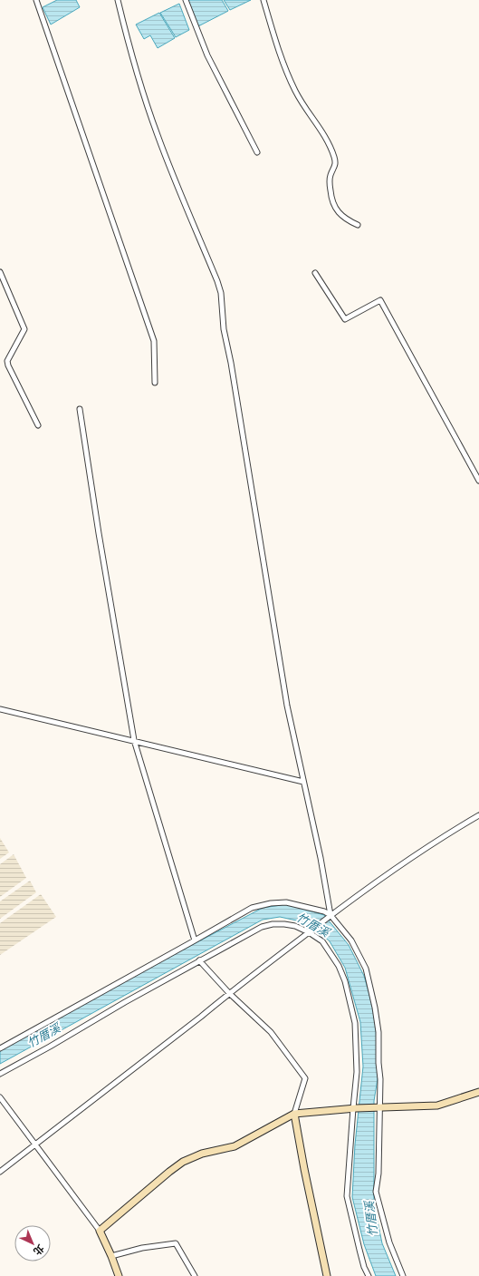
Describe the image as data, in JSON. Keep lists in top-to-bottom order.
{
  "water": ["竹厝溪"],
  "north": "bottom right"
}
